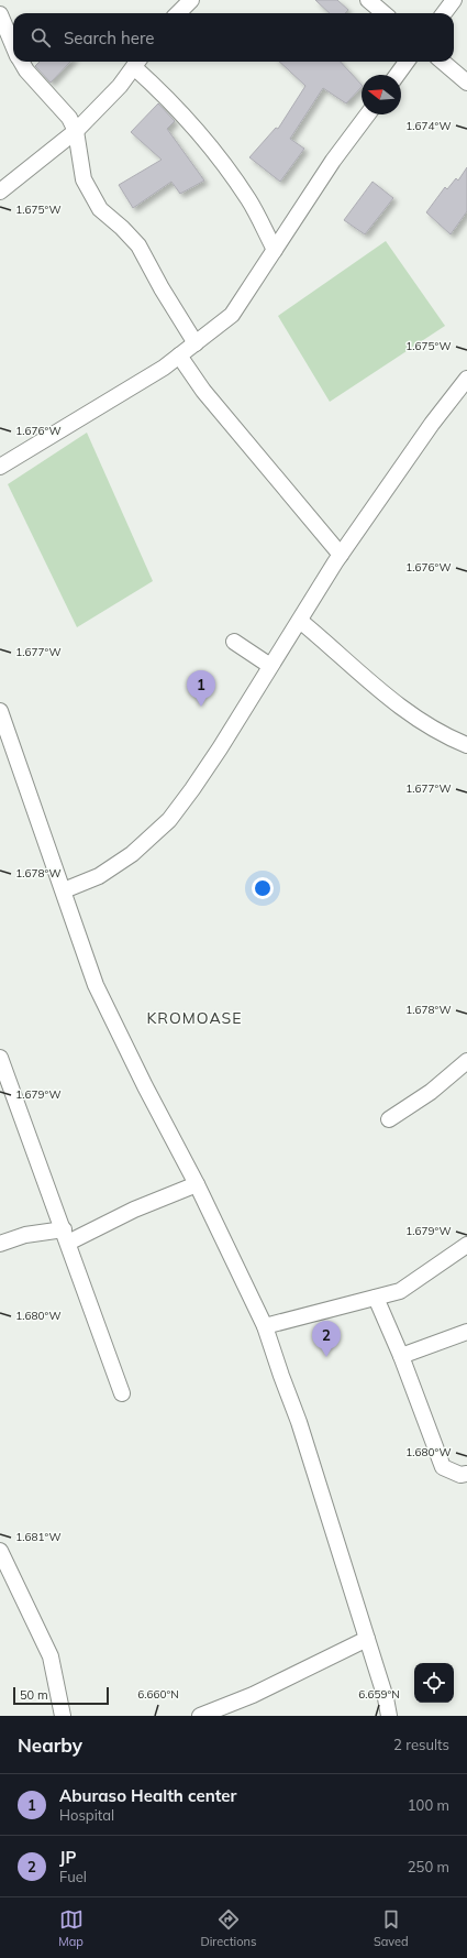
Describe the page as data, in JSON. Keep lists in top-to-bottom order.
{
  "districts": ["KROMOASE"],
  "scale_bar": "50 m",
  "north": "left",
  "page": {
    "search": "Search here",
    "pins": ["1", "2"],
    "scale": "50 m",
    "heading": ["Nearby", "2 results"],
    "list": [
      {
        "mark": "1",
        "name": "Aburaso Health center",
        "note": "Hospital",
        "value": "100 m"
      },
      {
        "mark": "2",
        "name": "JP",
        "note": "Fuel",
        "value": "250 m"
      }
    ],
    "nav": ["Map", "Directions", "Saved"]
  },
  "coordinates": [
    "1.674°W",
    "1.675°W",
    "1.676°W",
    "1.677°W",
    "1.678°W",
    "1.679°W",
    "1.680°W",
    "1.681°W",
    "6.660°N",
    "6.659°N"
  ]
}
